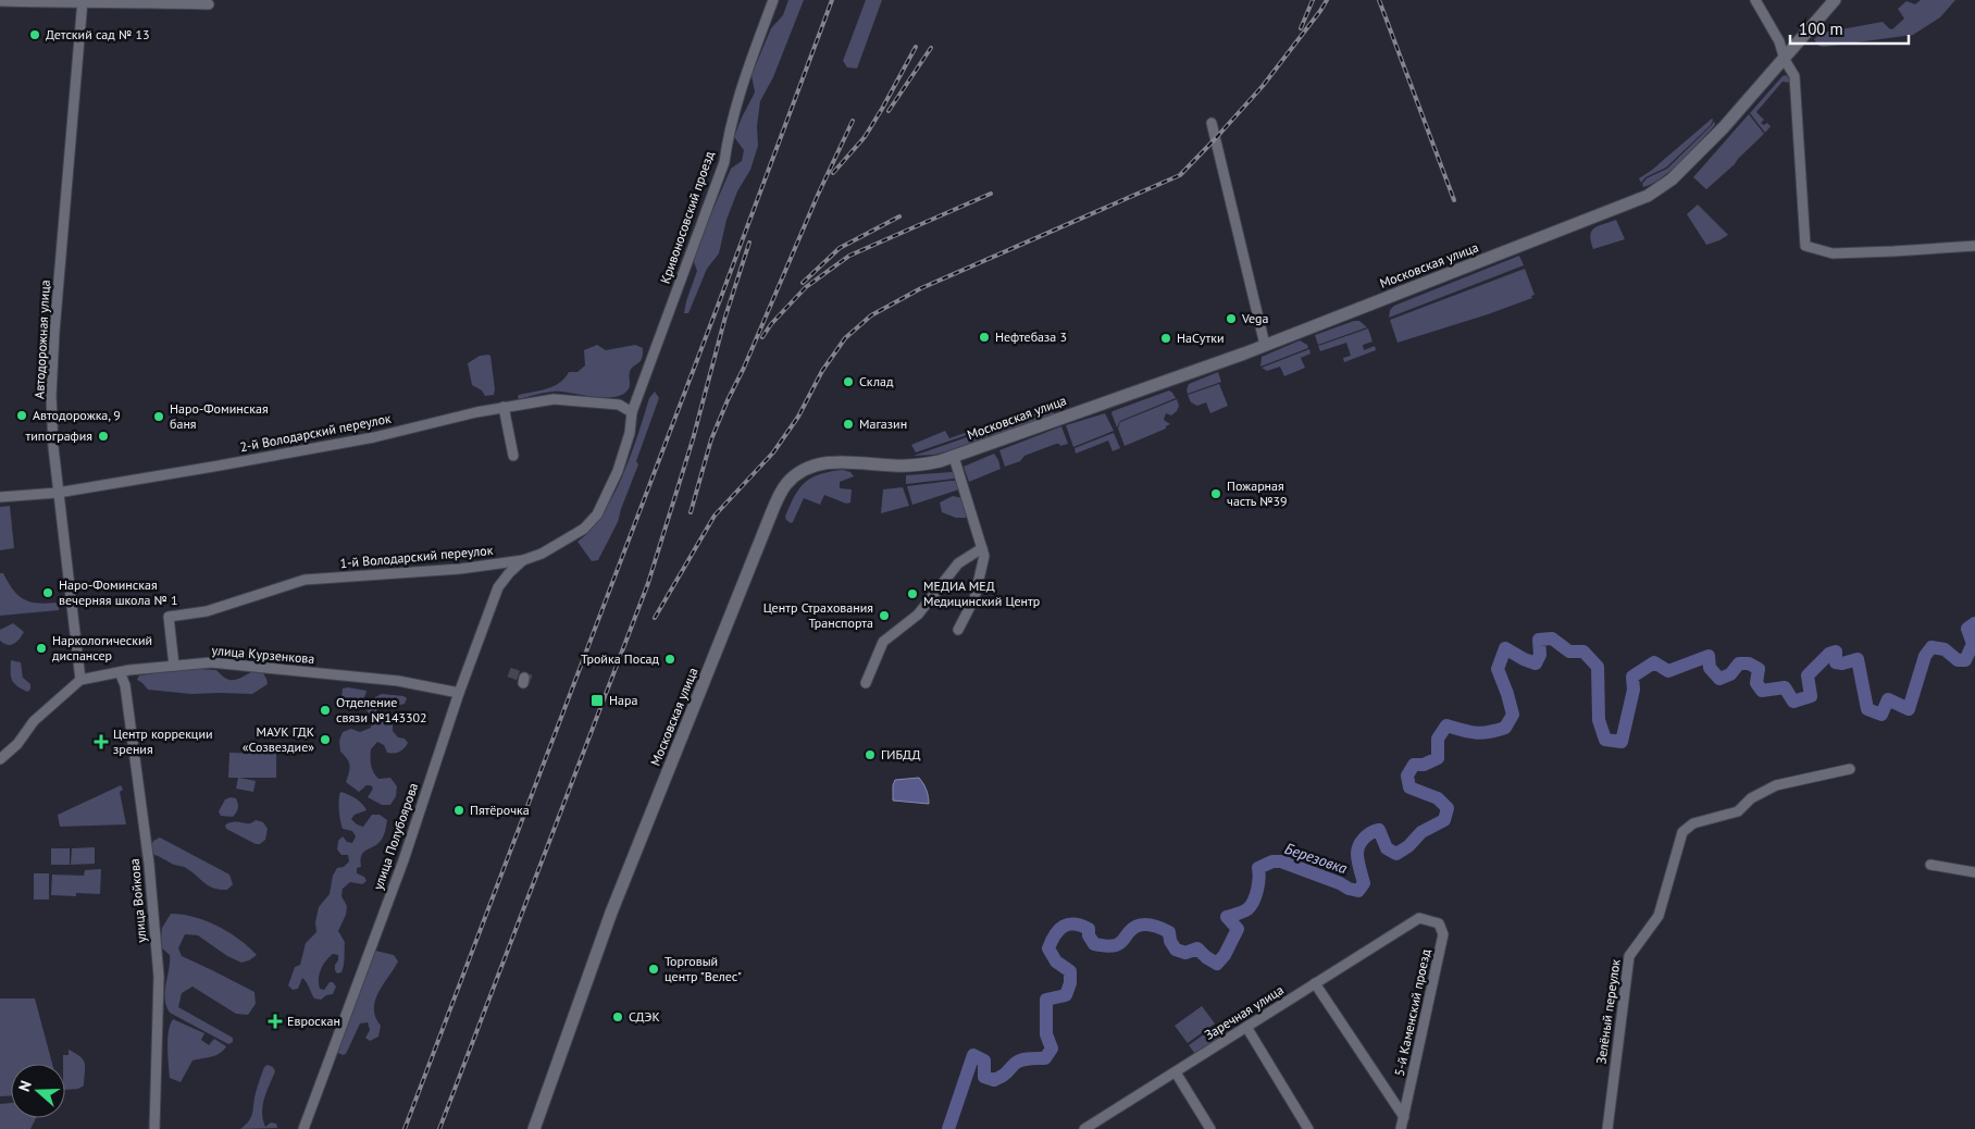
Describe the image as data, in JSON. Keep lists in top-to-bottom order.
{
  "streets": {
    "main road": ["Московская улица"],
    "street": [
      "Кривоносовский проезд",
      "Автодорожная улица",
      "2-й Володарский переулок",
      "1-й Володарский переулок",
      "улица Курзенкова",
      "улица Полубоярова",
      "улица Войкова",
      "Зелёный переулок",
      "Заречная улица",
      "5-й Каменский проезд"
    ]
  },
  "crossings": [
    ["Кривоносовский проезд", "2-й Володарский переулок"],
    ["Кривоносовский проезд", "1-й Володарский переулок"],
    ["Автодорожная улица", "2-й Володарский переулок"],
    ["Автодорожная улица", "улица Курзенкова"],
    ["2-й Володарский переулок", "1-й Володарский переулок"],
    ["1-й Володарский переулок", "улица Курзенкова"],
    ["1-й Володарский переулок", "улица Полубоярова"],
    ["улица Курзенкова", "улица Полубоярова"],
    ["улица Курзенкова", "улица Войкова"],
    ["Заречная улица", "5-й Каменский проезд"]
  ],
  "water": ["Березовка"],
  "places": {
    "other": [
      "Детский сад № 13",
      "Vega",
      "Нефтебаза 3",
      "НаСутки",
      "Склад",
      "Автодорожка, 9",
      "Наро-Фоминская баня",
      "Магазин",
      "типография",
      "Пожарная часть №39",
      "Наро-Фоминская вечерняя школа № 1",
      "МЕДИА МЕД Медицинский Центр",
      "Центр Страхования Транспорта",
      "Наркологический диспансер",
      "Тройка Посад",
      "Отделение связи №143302",
      "МАУК ГДК «Созвездие»",
      "ГИБДД",
      "Пятёрочка",
      "Торговый центр \"Велес\"",
      "СДЭК"
    ],
    "transit": ["Нара"],
    "health": ["Центр коррекции зрения", "Евроскан"]
  },
  "scale_bar": "100 m",
  "north": "left"
}
